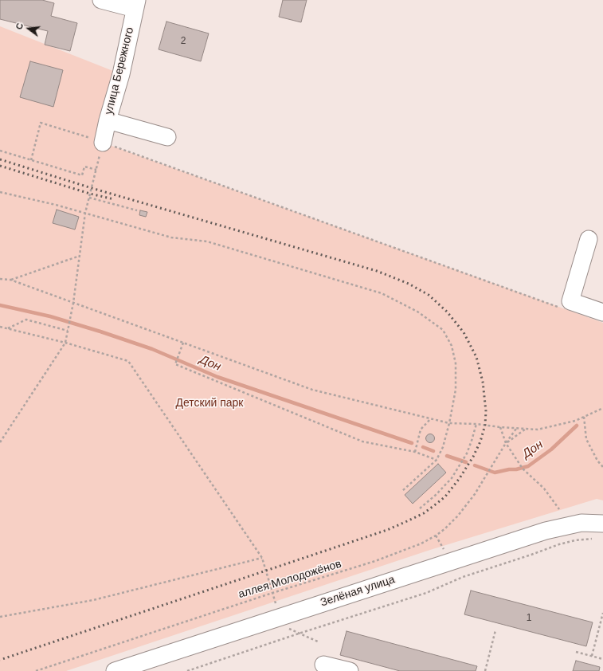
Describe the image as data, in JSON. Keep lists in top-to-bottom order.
{
  "streets": {
    "street": ["улица Бережного", "Зелёная улица"],
    "path": ["аллея Молодожёнов"]
  },
  "water": ["Дон"],
  "parks": ["Детский парк"],
  "house_numbers": ["2", "1"],
  "north": "left"
}
